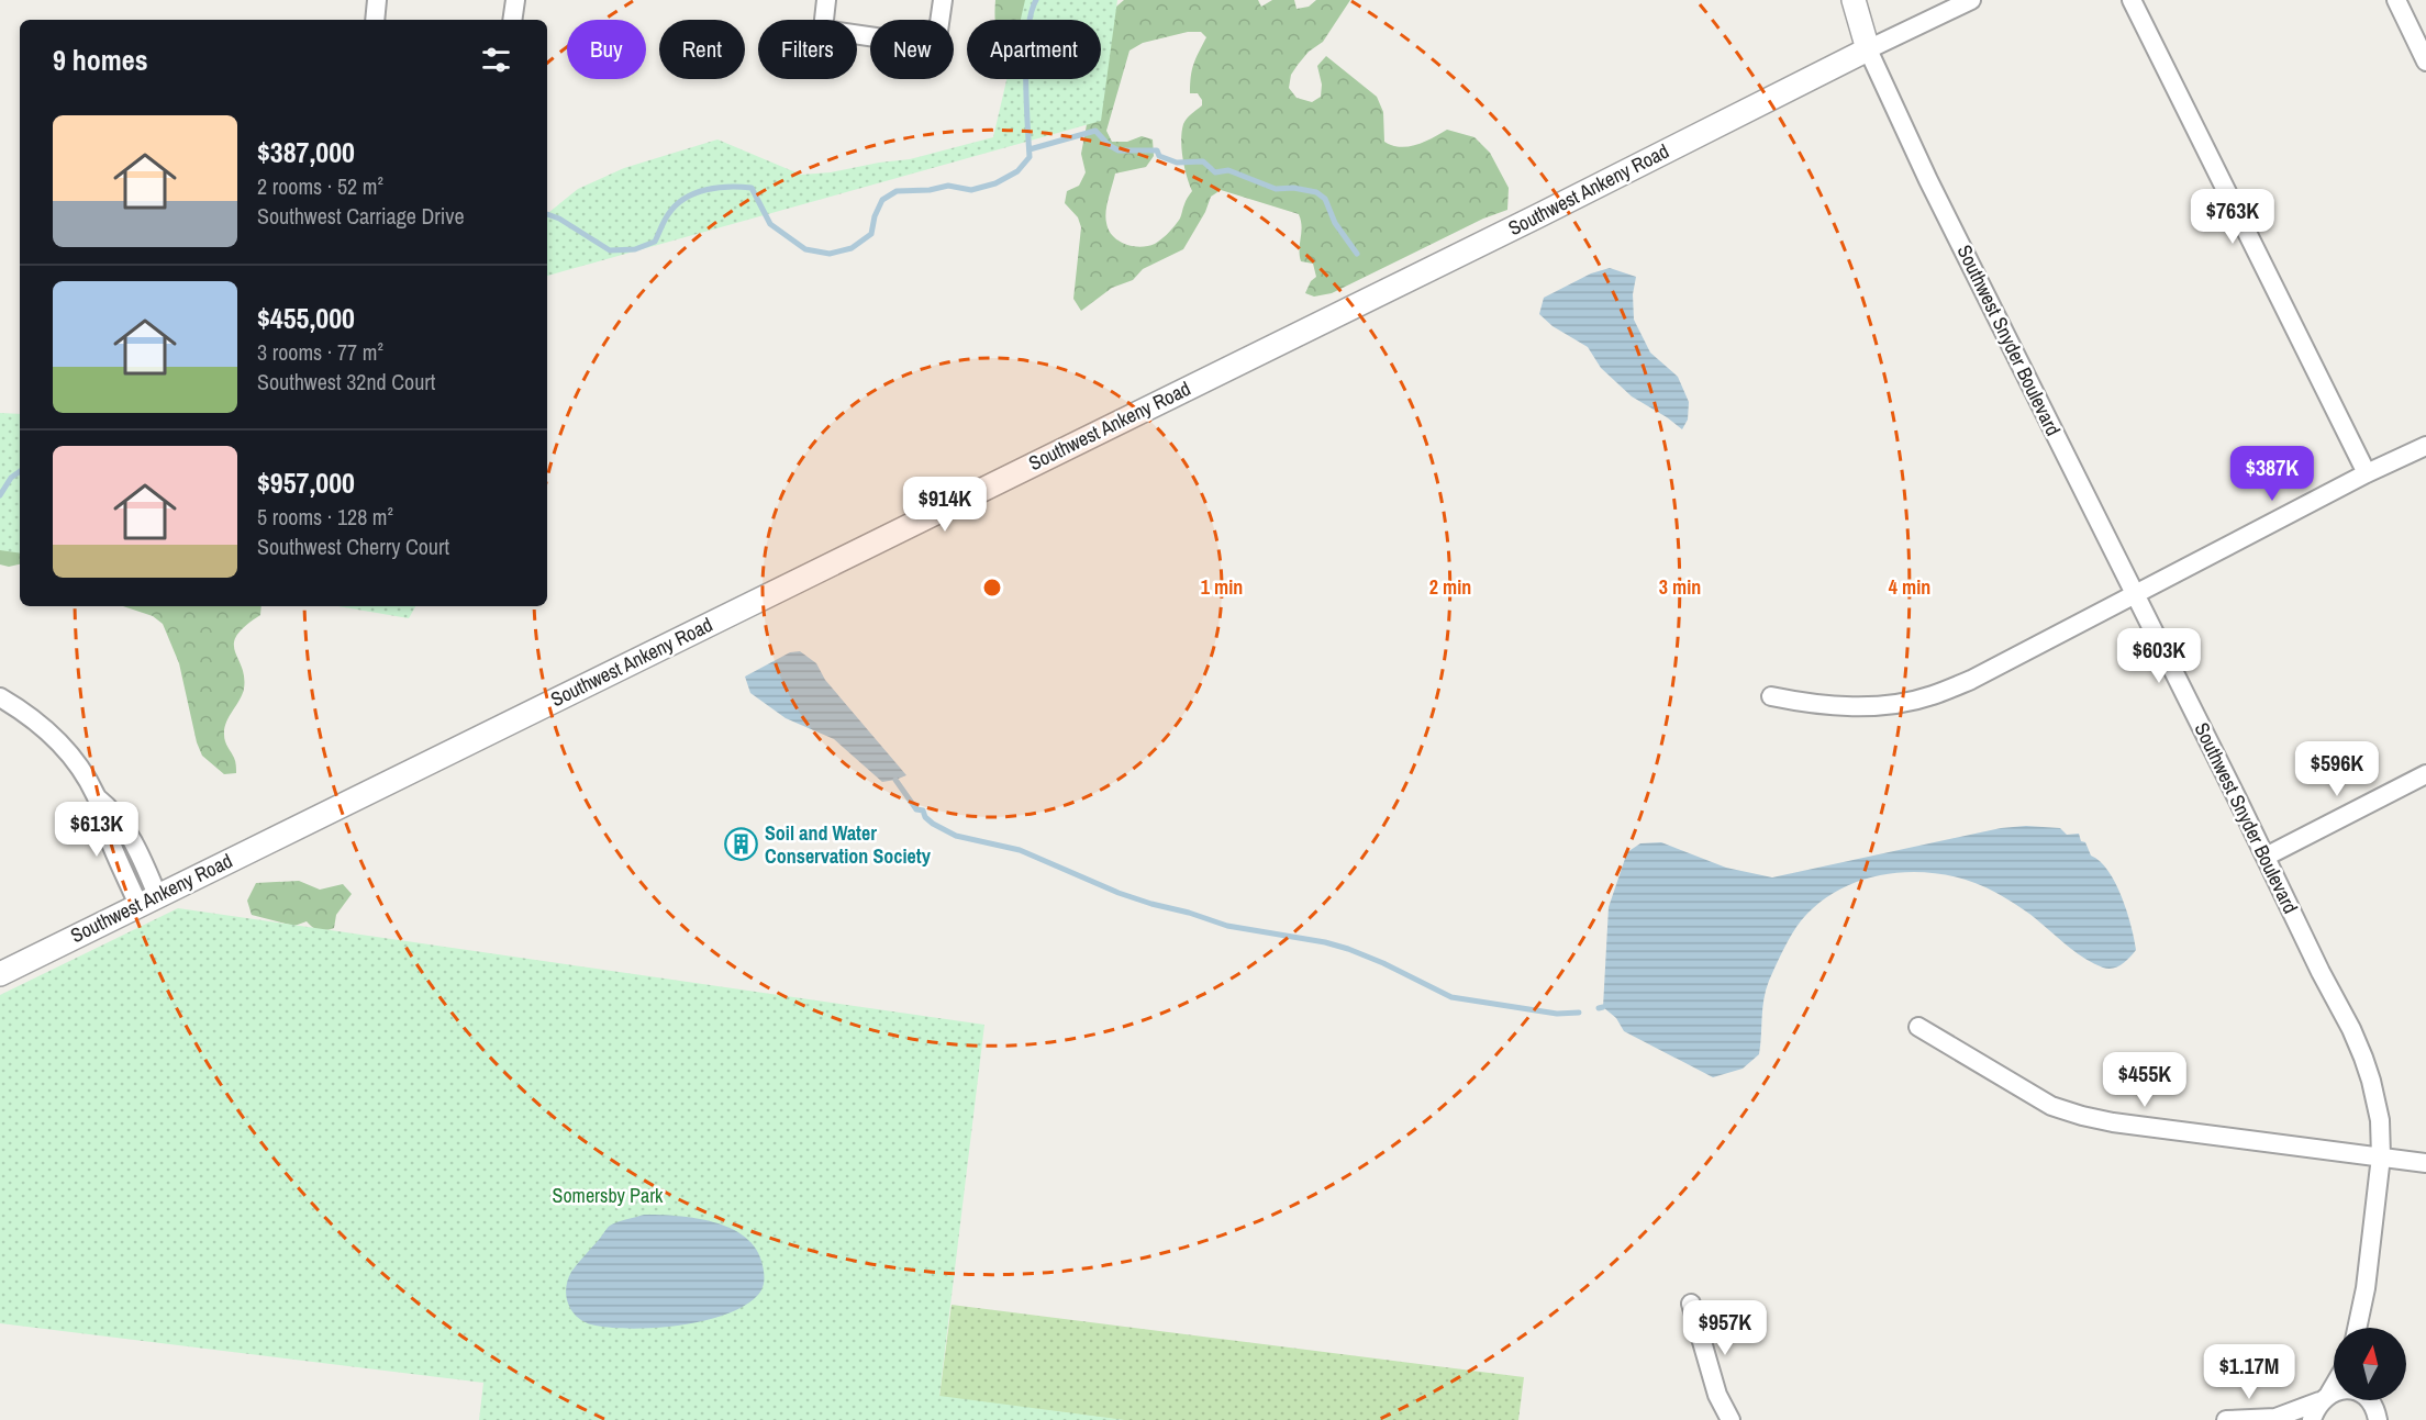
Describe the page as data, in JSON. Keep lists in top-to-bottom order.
{
  "streets": {
    "street": ["Southwest Ankeny Road", "Southwest Snyder Boulevard"]
  },
  "crossings": [
    ["Southwest Ankeny Road", "Southwest Snyder Boulevard"]
  ],
  "parks": ["Somersby Park"],
  "places": {
    "building": ["Soil and Water Conservation Society"]
  },
  "north": "top",
  "page": {
    "chip": [
      "Buy",
      "Rent",
      "Filters",
      "New",
      "Apartment"
    ],
    "heading": "9 homes",
    "list": [
      {
        "name": "$387,000",
        "note": "2 rooms · 52 m² · Southwest Carriage Drive"
      },
      {
        "name": "$455,000",
        "note": "3 rooms · 77 m² · Southwest 32nd Court"
      },
      {
        "name": "$957,000",
        "note": "5 rooms · 128 m² · Southwest Cherry Court"
      }
    ],
    "price": [
      "$763K",
      "$387K",
      "$914K",
      "$603K",
      "$596K",
      "$613K",
      "$455K",
      "$957K",
      "$1.17M"
    ]
  },
  "rings": [
    "1 min",
    "2 min",
    "3 min",
    "4 min"
  ]
}
